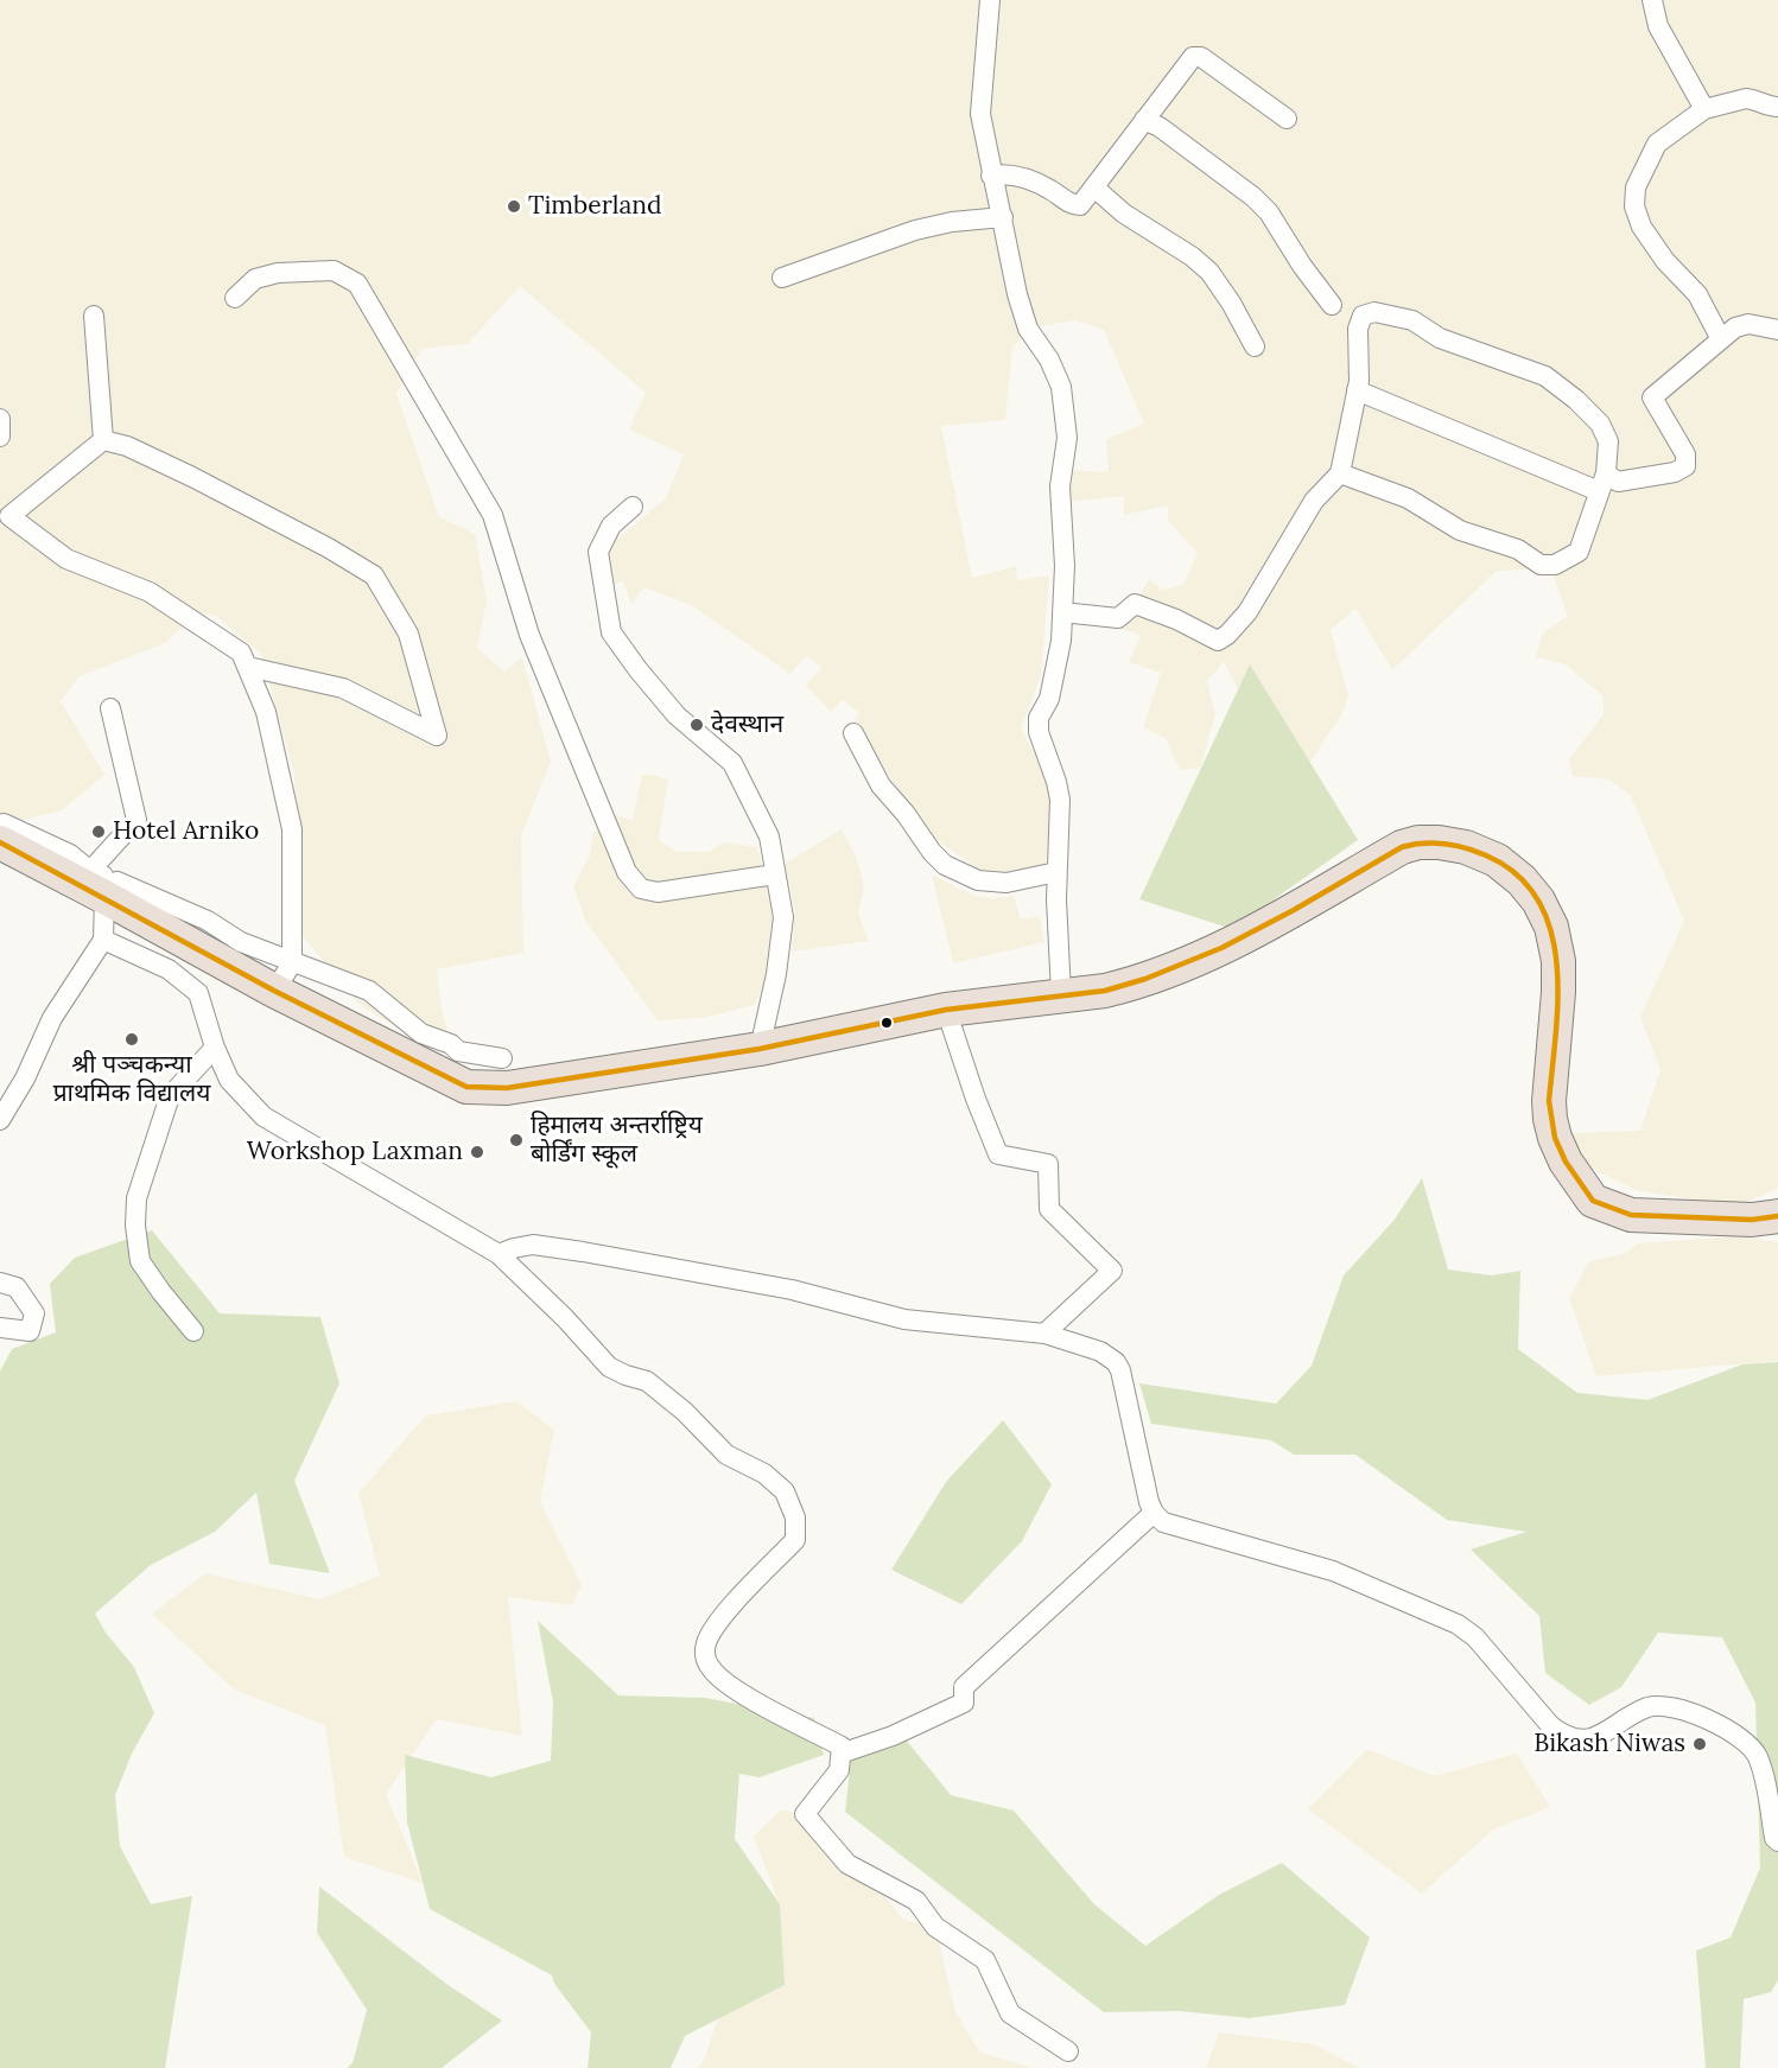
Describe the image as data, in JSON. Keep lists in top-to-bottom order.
{
  "places": [
    "Timberland",
    "देवस्थान",
    "Hotel Arniko",
    "श्री पञ्चकन्या प्राथमिक विद्यालय",
    "हिमालय अन्तर्राष्ट्रिय बोर्डिंग स्कूल",
    "Workshop Laxman",
    "Bikash Niwas"
  ]
}
